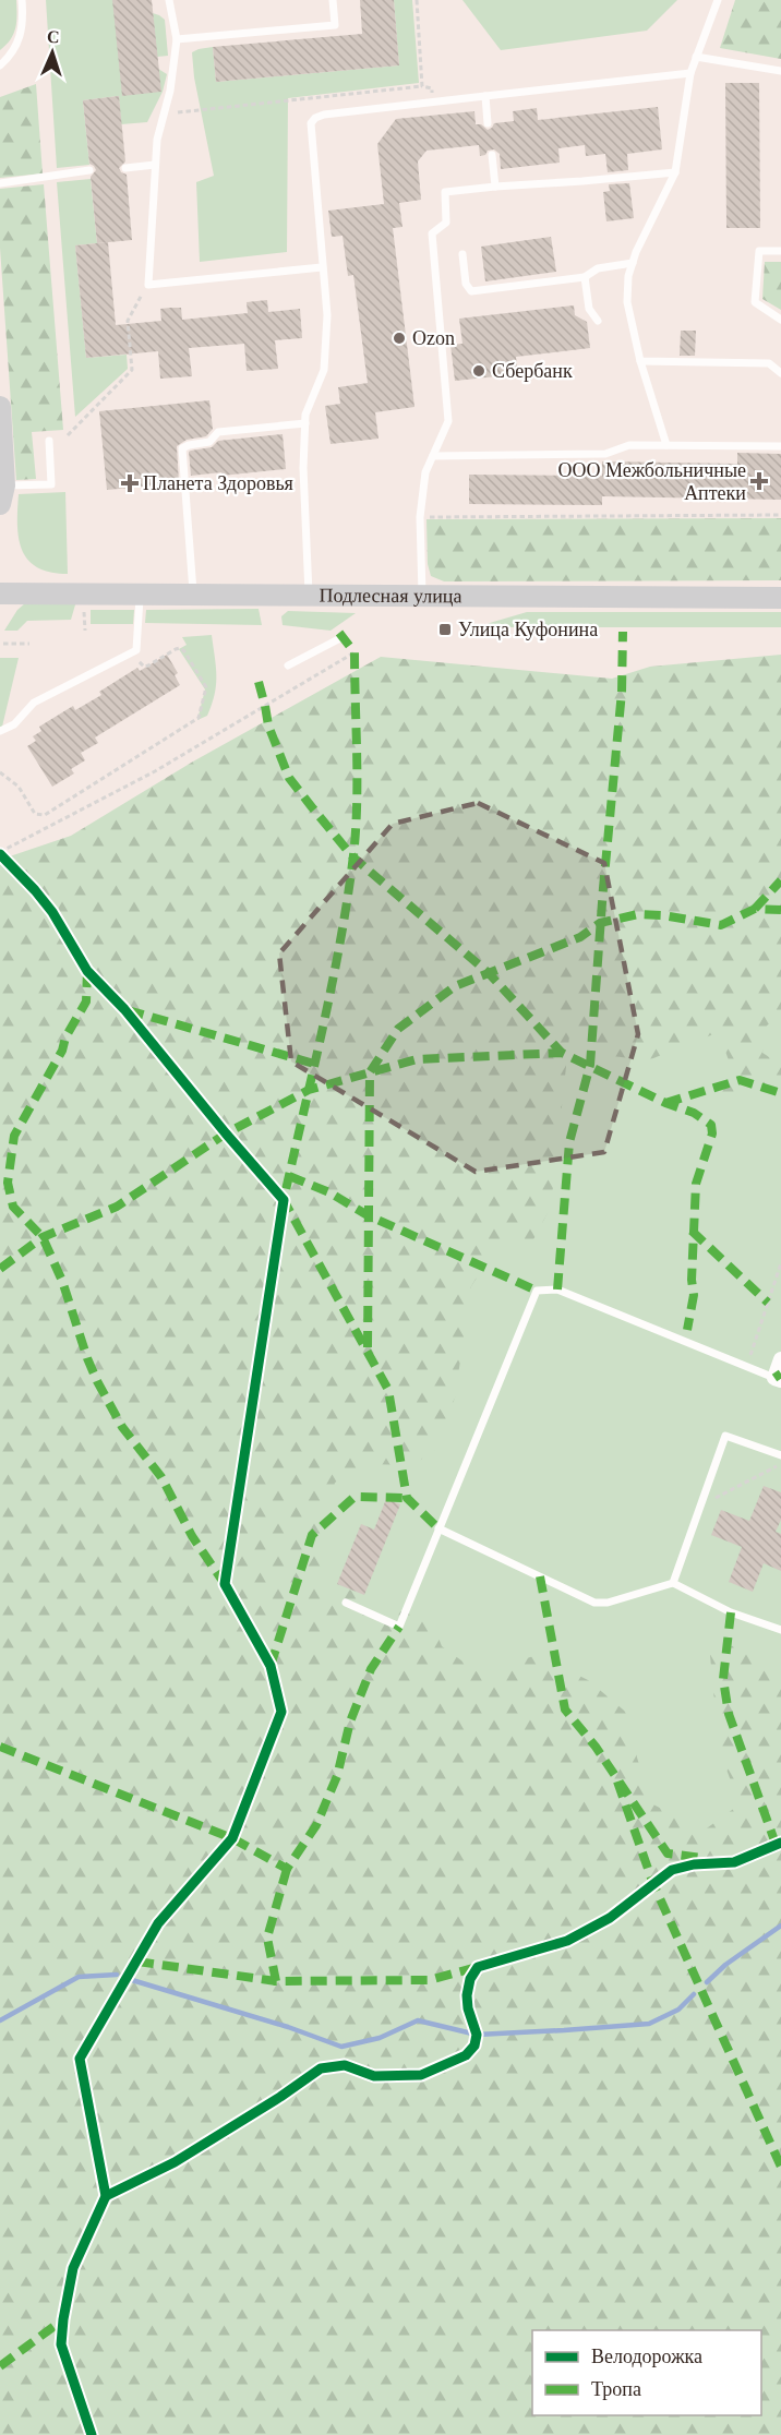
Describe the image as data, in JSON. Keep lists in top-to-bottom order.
{
  "streets": {
    "main road": ["Подлесная улица"]
  },
  "places": {
    "other": ["Ozon", "Сбербанк"],
    "health": ["ООО Межбольничные Аптеки", "Планета Здоровья"],
    "transit": ["Улица Куфонина"]
  },
  "legend": ["Велодорожка", "Тропа"],
  "north": "top"
}
